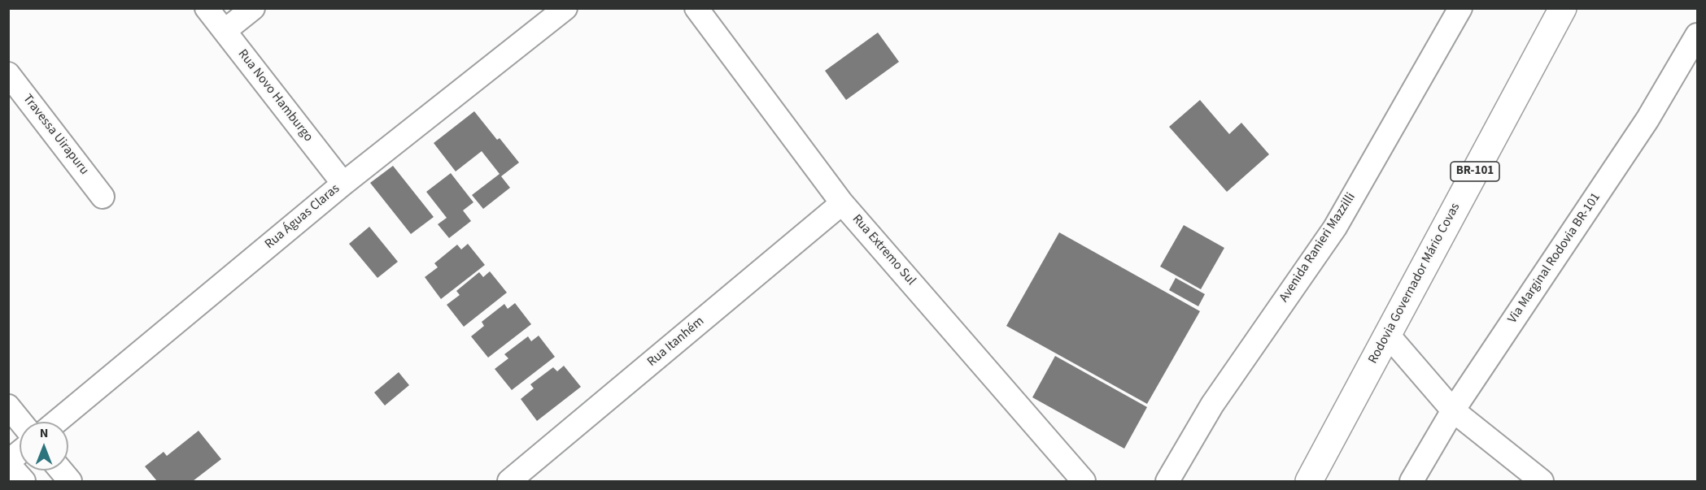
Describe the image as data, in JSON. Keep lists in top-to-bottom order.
{
  "streets": {
    "highway": ["BR-101", "Rodovia Governador Mário Covas"],
    "street": [
      "Rua Novo Hamburgo",
      "Travessa Uirapuru",
      "Rua Águas Claras",
      "Avenida Ranieri Mazzilli",
      "Rua Extremo Sul",
      "Via Marginal Rodovia BR-101",
      "Rua Itanhém"
    ]
  },
  "crossings": [
    ["Rua Novo Hamburgo", "Rua Águas Claras"],
    ["Rua Extremo Sul", "Rua Itanhém"]
  ],
  "north": "top"
}
